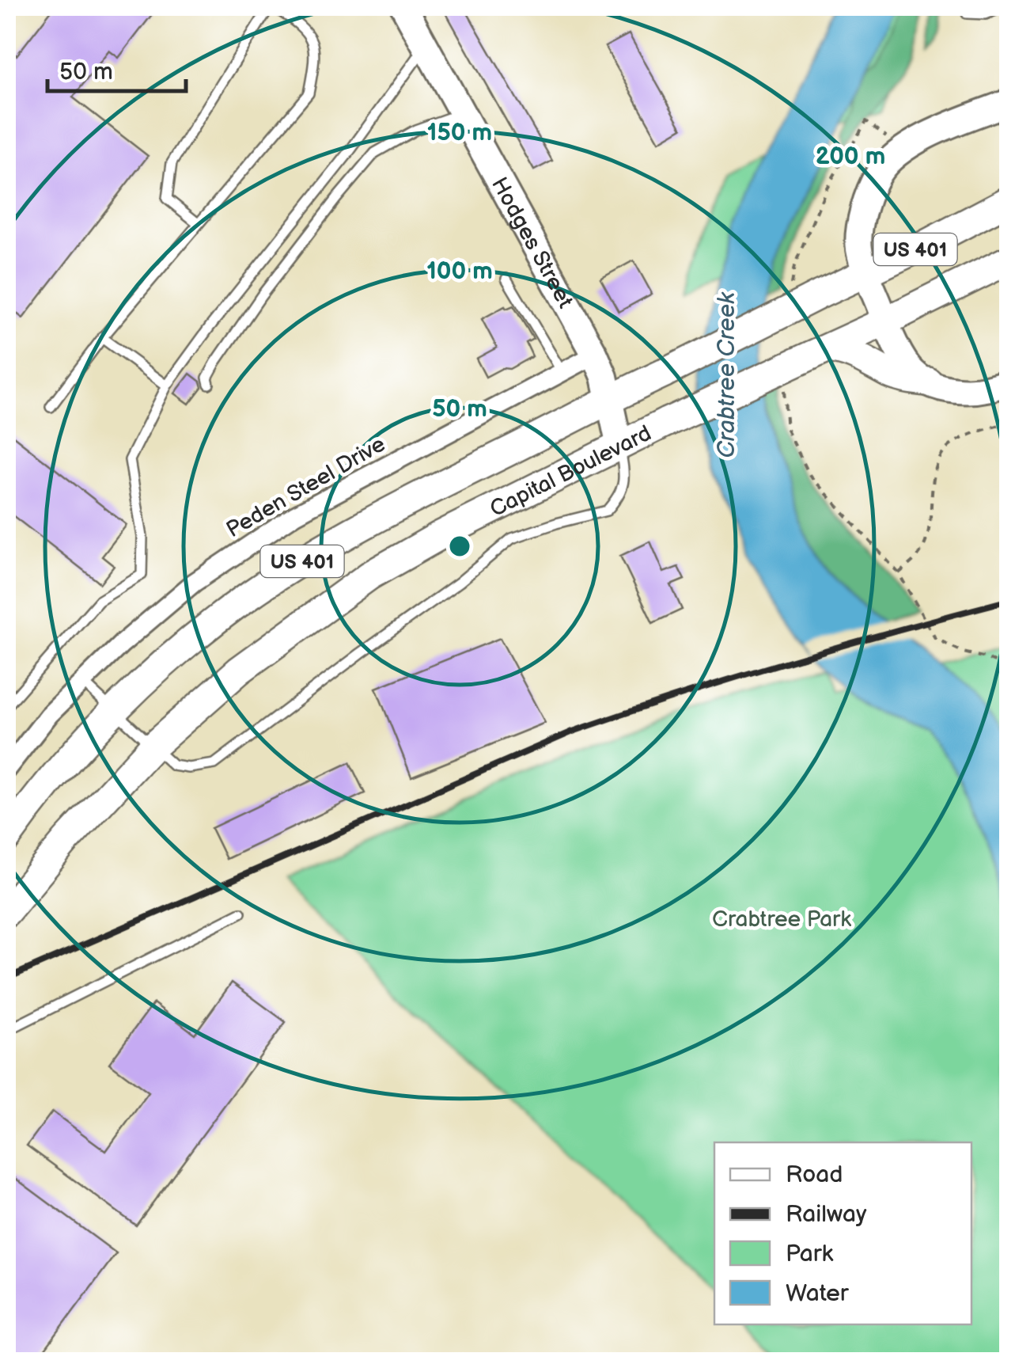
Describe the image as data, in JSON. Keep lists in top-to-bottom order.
{
  "streets": {
    "main road": ["US 401", "Capital Boulevard"],
    "street": ["Hodges Street", "Peden Steel Drive"]
  },
  "crossings": [
    ["Hodges Street", "Capital Boulevard"],
    ["Hodges Street", "Peden Steel Drive"]
  ],
  "water": ["Crabtree Creek"],
  "parks": ["Crabtree Park"],
  "legend": [
    "Road",
    "Railway",
    "Park",
    "Water"
  ],
  "scale_bar": "50 m",
  "rings": [
    "150 m",
    "200 m",
    "100 m",
    "50 m"
  ]
}
